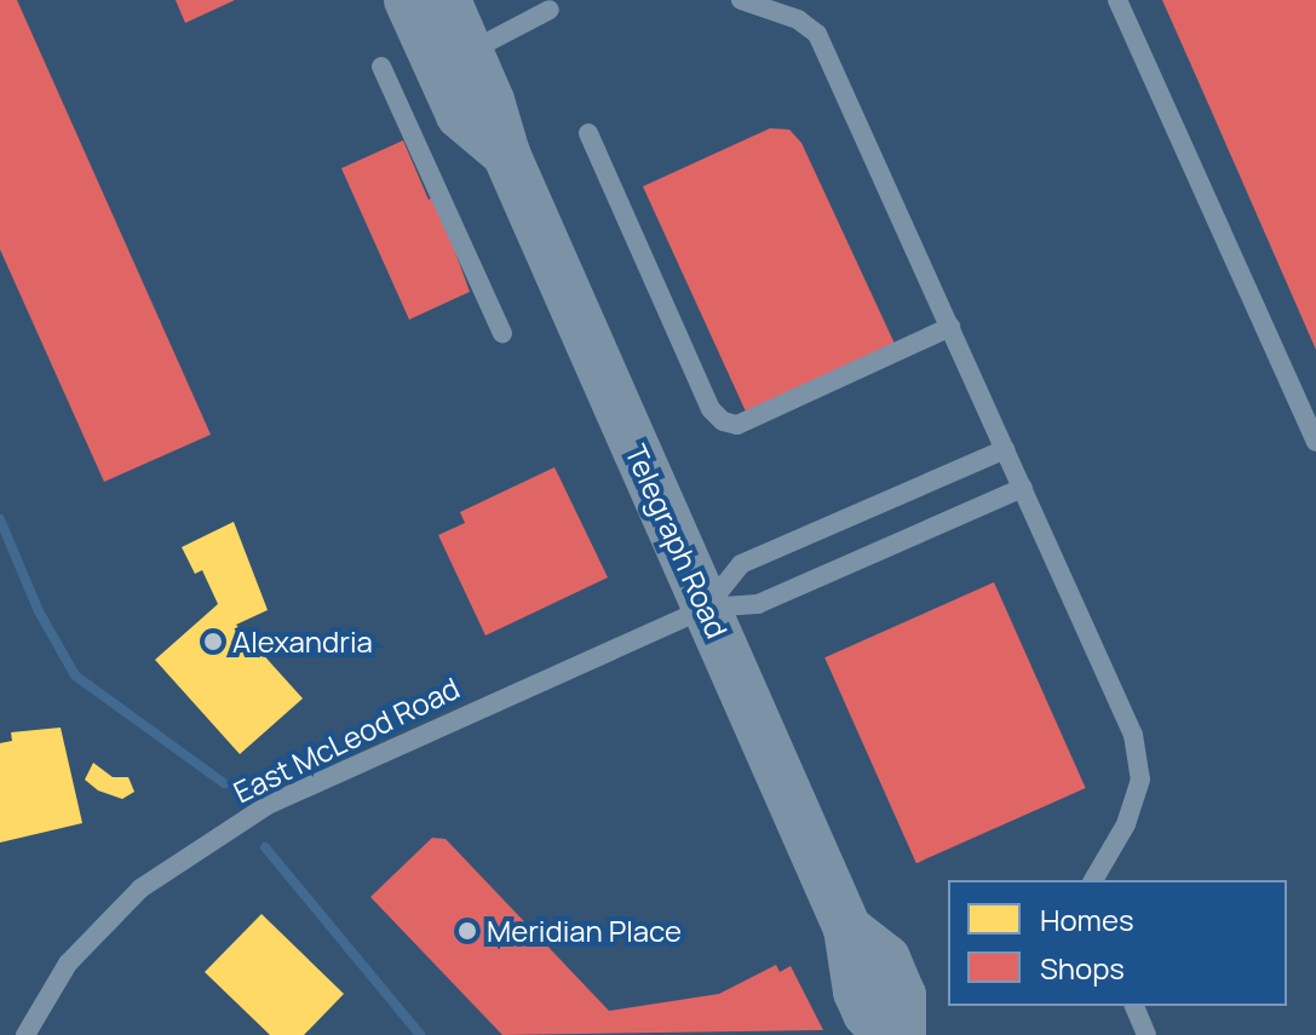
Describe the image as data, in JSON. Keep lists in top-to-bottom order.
{
  "streets": {
    "street": ["Telegraph Road"],
    "lane": ["East McLeod Road"]
  },
  "crossings": [
    ["Telegraph Road", "East McLeod Road"]
  ],
  "places": ["Alexandria", "Meridian Place"],
  "legend": ["Homes", "Shops"]
}
